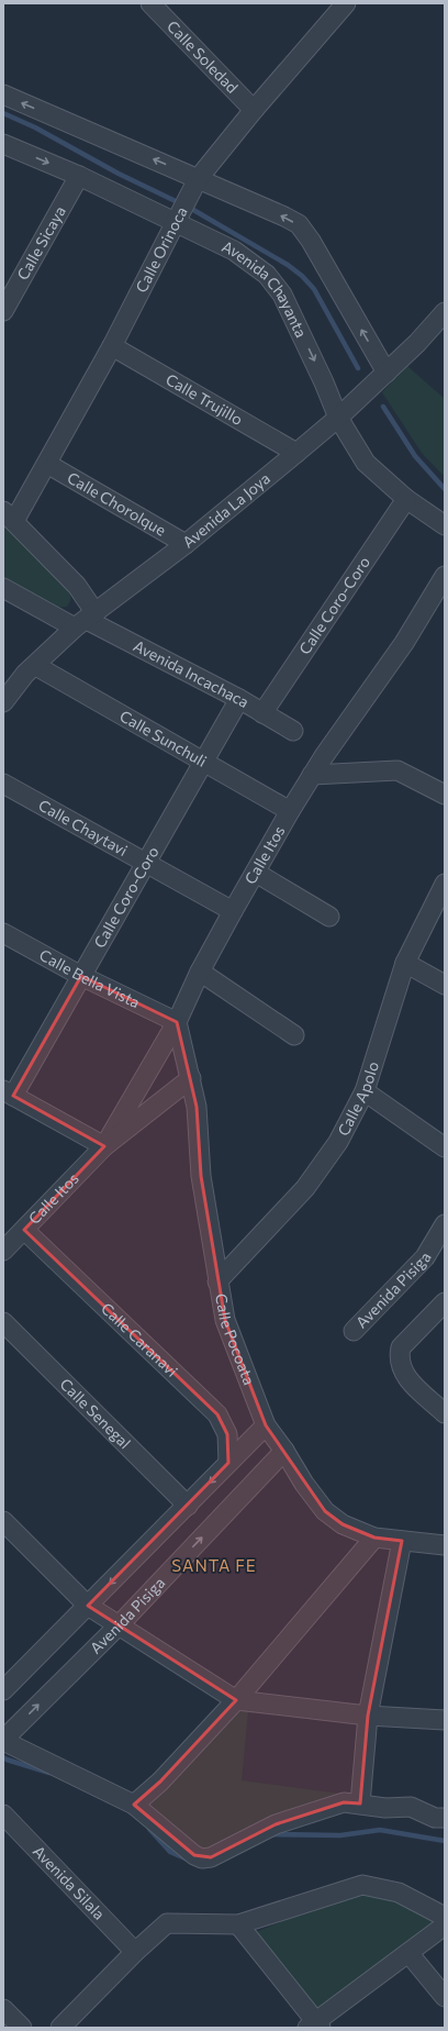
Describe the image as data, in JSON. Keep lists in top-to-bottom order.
{
  "streets": {
    "street": [
      "Calle Soledad",
      "Calle Sicaya",
      "Calle Orinoca",
      "Avenida Chayanta",
      "Calle Trujillo",
      "Calle Chorolque",
      "Avenida La Joya",
      "Calle Coro-Coro",
      "Avenida Incachaca",
      "Calle Sunchuli",
      "Calle Chaytavi",
      "Calle Itos",
      "Calle Bella Vista",
      "Calle Apolo",
      "Avenida Pisiga",
      "Calle Pocoata",
      "Calle Caranavi",
      "Calle Senegal",
      "Avenida Silala"
    ]
  },
  "crossings": [
    ["Calle Soledad", "Calle Orinoca"],
    ["Calle Sicaya", "Avenida Chayanta"],
    ["Calle Orinoca", "Avenida Chayanta"],
    ["Calle Orinoca", "Calle Trujillo"],
    ["Calle Orinoca", "Calle Chorolque"],
    ["Calle Orinoca", "Avenida Incachaca"],
    ["Avenida Chayanta", "Avenida La Joya"],
    ["Avenida Chayanta", "Calle Coro-Coro"],
    ["Calle Trujillo", "Avenida La Joya"],
    ["Calle Chorolque", "Avenida La Joya"],
    ["Avenida La Joya", "Avenida Incachaca"],
    ["Avenida La Joya", "Calle Sunchuli"],
    ["Calle Coro-Coro", "Avenida Incachaca"],
    ["Calle Coro-Coro", "Calle Sunchuli"],
    ["Calle Coro-Coro", "Calle Chaytavi"],
    ["Calle Coro-Coro", "Calle Bella Vista"],
    ["Calle Sunchuli", "Calle Itos"],
    ["Calle Chaytavi", "Calle Itos"],
    ["Calle Itos", "Calle Bella Vista"],
    ["Calle Itos", "Calle Pocoata"],
    ["Calle Itos", "Calle Caranavi"],
    ["Calle Bella Vista", "Calle Pocoata"],
    ["Calle Apolo", "Calle Pocoata"],
    ["Avenida Pisiga", "Calle Pocoata"]
  ],
  "districts": ["SANTA FE"]
}
